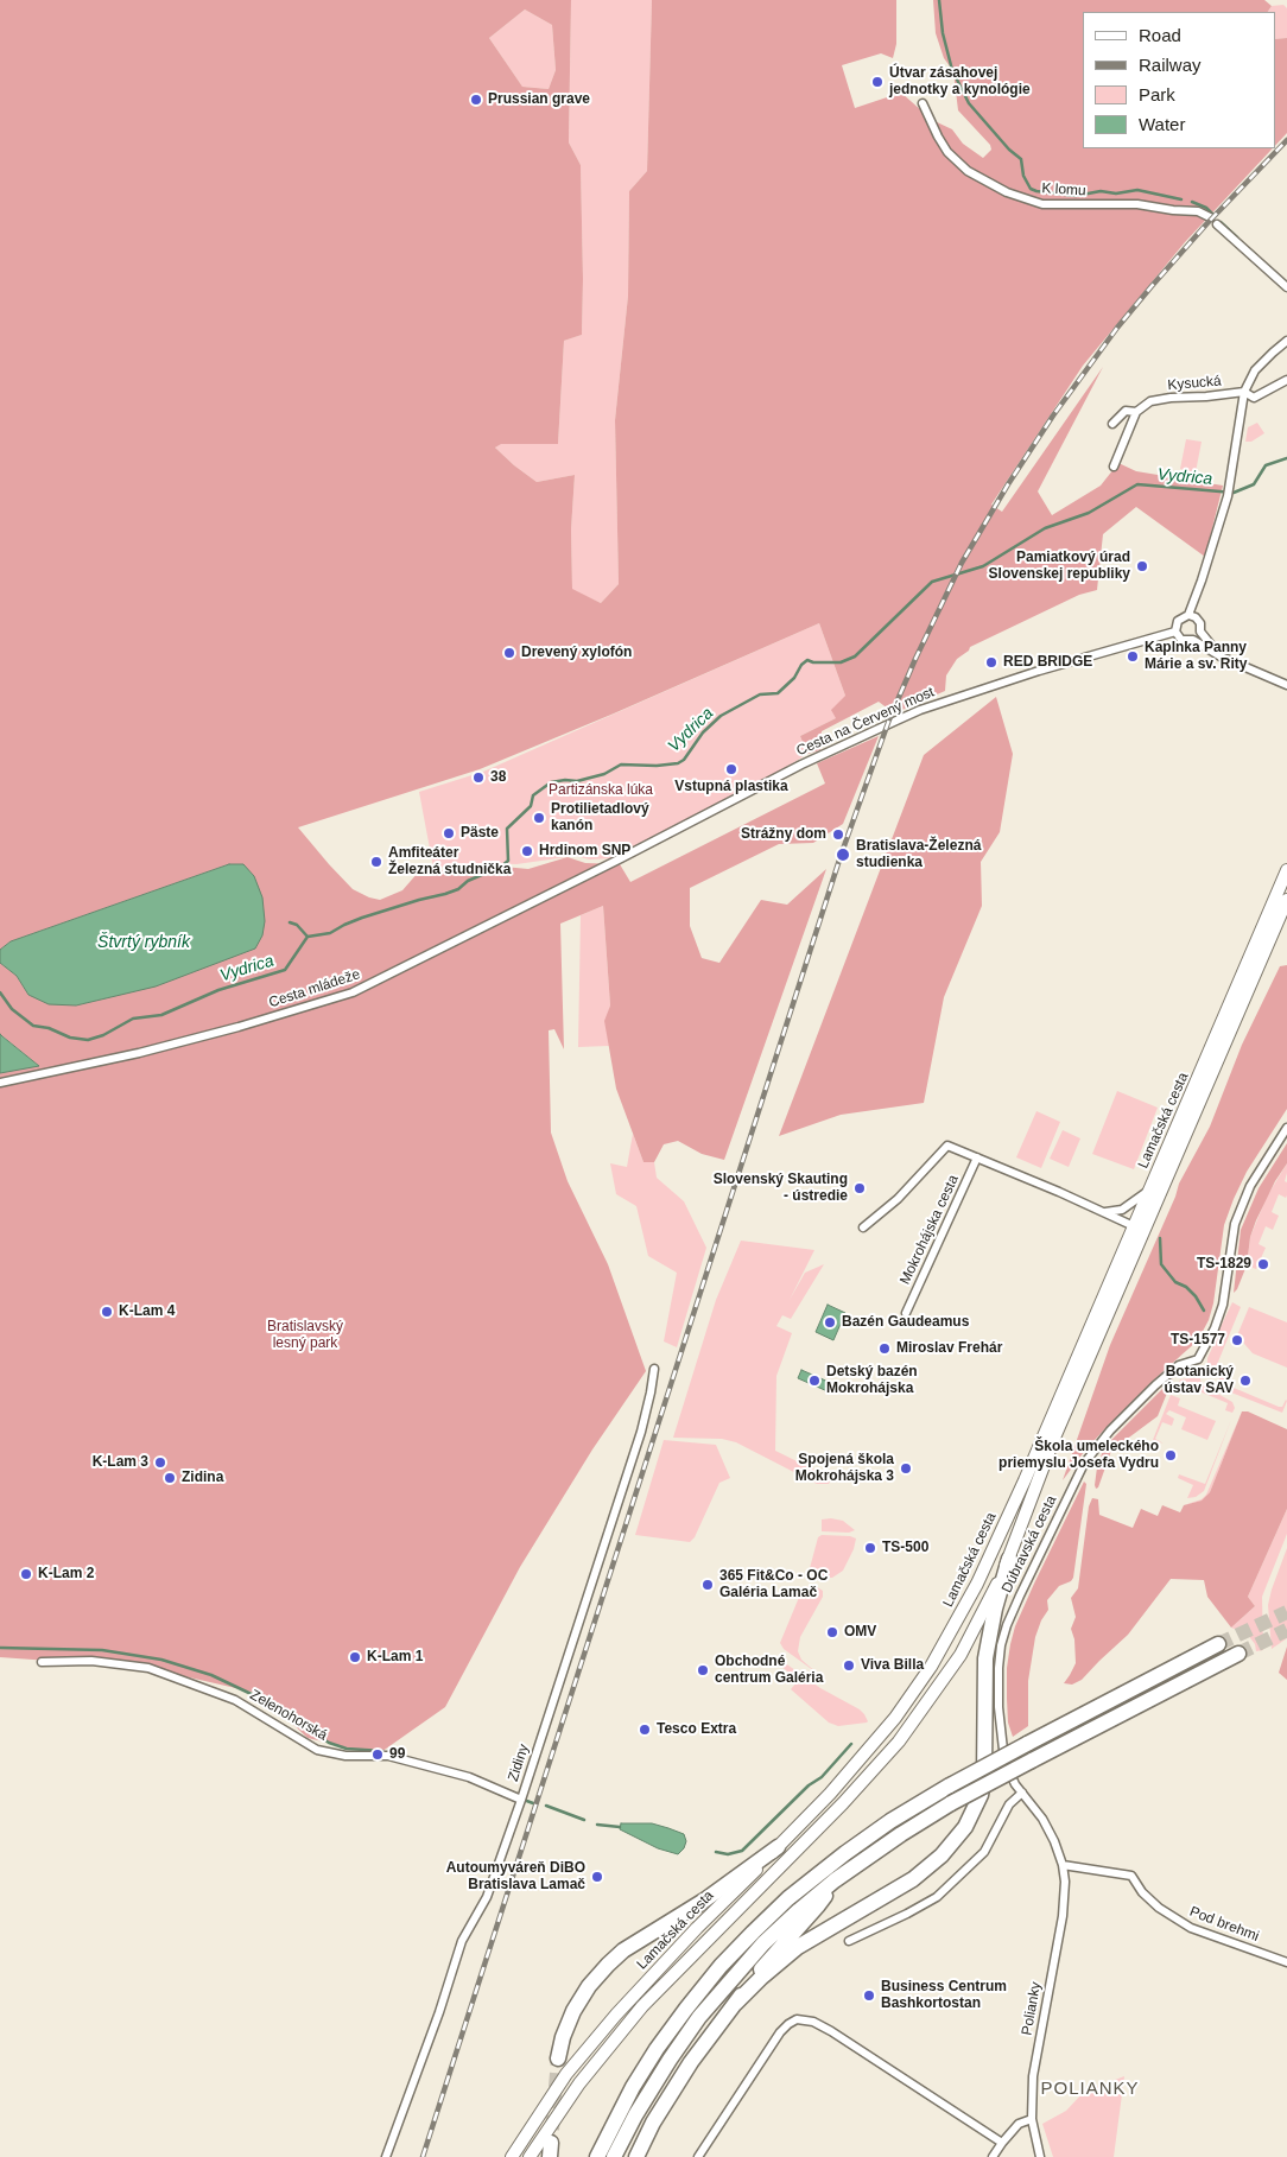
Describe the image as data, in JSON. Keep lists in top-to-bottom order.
{
  "streets": {
    "main road": ["Lamačská cesta"],
    "street": [
      "K lomu",
      "Kysucká",
      "Cesta na Červený most",
      "Cesta mládeže",
      "Mokrohájska cesta",
      "Dúbravská cesta",
      "Zelenohorská",
      "Zidiny",
      "Pod brehmi",
      "Polianky"
    ]
  },
  "crossings": [
    ["Cesta na Červený most", "Cesta mládeže"],
    ["Lamačská cesta", "Mokrohájska cesta"],
    ["Dúbravská cesta", "Pod brehmi"],
    ["Dúbravská cesta", "Polianky"],
    ["Zelenohorská", "Zidiny"],
    ["Pod brehmi", "Polianky"]
  ],
  "districts": ["POLIANKY"],
  "water": ["Vydrica", "Štvrtý rybník"],
  "parks": ["Partizánska lúka", "Bratislavský lesný park"],
  "places": [
    "Útvar zásahovej jednotky a kynológie",
    "Prussian grave",
    "Pamiatkový úrad Slovenskej republiky",
    "Drevený xylofón",
    "Kaplnka Panny Márie a sv. Rity",
    "RED BRIDGE",
    "Vstupná plastika",
    "38",
    "Protilietadlový kanón",
    "Päste",
    "Strážny dom",
    "Hrdinom SNP",
    "Bratislava-Železná studienka",
    "Amfiteáter Železná studnička",
    "Slovenský Skauting - ústredie",
    "TS-1829",
    "K-Lam 4",
    "Bazén Gaudeamus",
    "TS-1577",
    "Miroslav Frehár",
    "Detský bazén Mokrohájska",
    "Botanický ústav SAV",
    "Škola umeleckého priemyslu Josefa Vydru",
    "K-Lam 3",
    "Spojená škola Mokrohájska 3",
    "Zidina",
    "TS-500",
    "K-Lam 2",
    "365 Fit&Co - OC Galéria Lamač",
    "OMV",
    "K-Lam 1",
    "Viva Billa",
    "Obchodné centrum Galéria",
    "Tesco Extra",
    "99",
    "Autoumyváreň DiBO Bratislava Lamač",
    "Business Centrum Bashkortostan"
  ],
  "legend": [
    "Road",
    "Railway",
    "Park",
    "Water"
  ]
}
